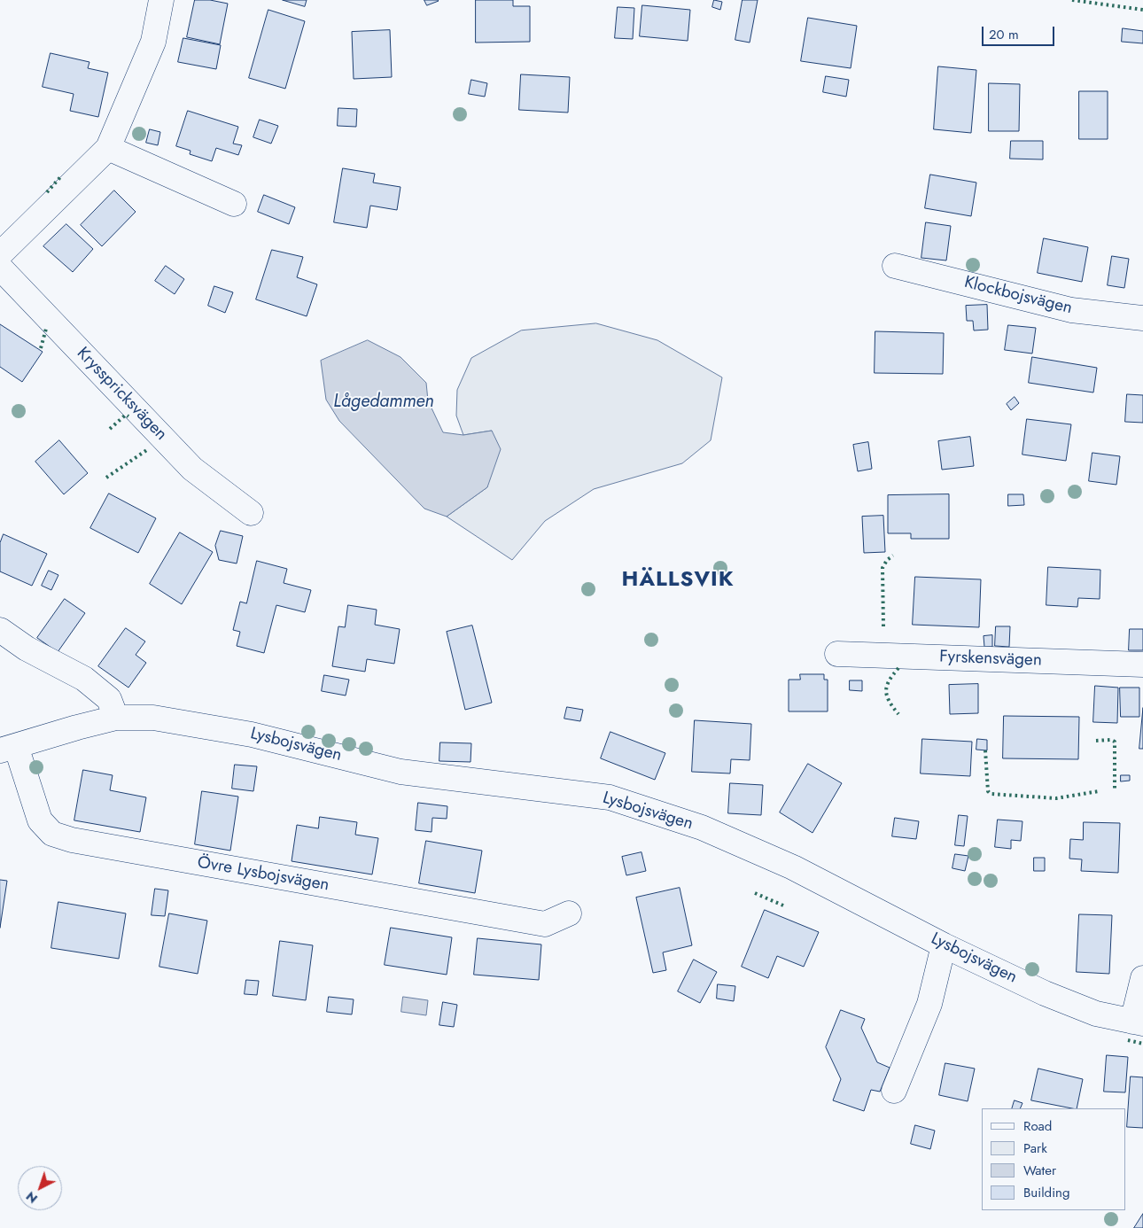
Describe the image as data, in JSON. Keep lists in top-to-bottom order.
{
  "streets": {
    "street": [
      "Klockbojsvägen",
      "Krysspricksvägen",
      "Fyrskensvägen",
      "Lysbojsvägen",
      "Övre Lysbojsvägen"
    ]
  },
  "crossings": [
    ["Lysbojsvägen", "Övre Lysbojsvägen"]
  ],
  "districts": ["HÄLLSVIK"],
  "water": ["Lågedammen"],
  "legend": [
    "Road",
    "Park",
    "Water",
    "Building"
  ],
  "scale_bar": "20 m",
  "north": "bottom left"
}
